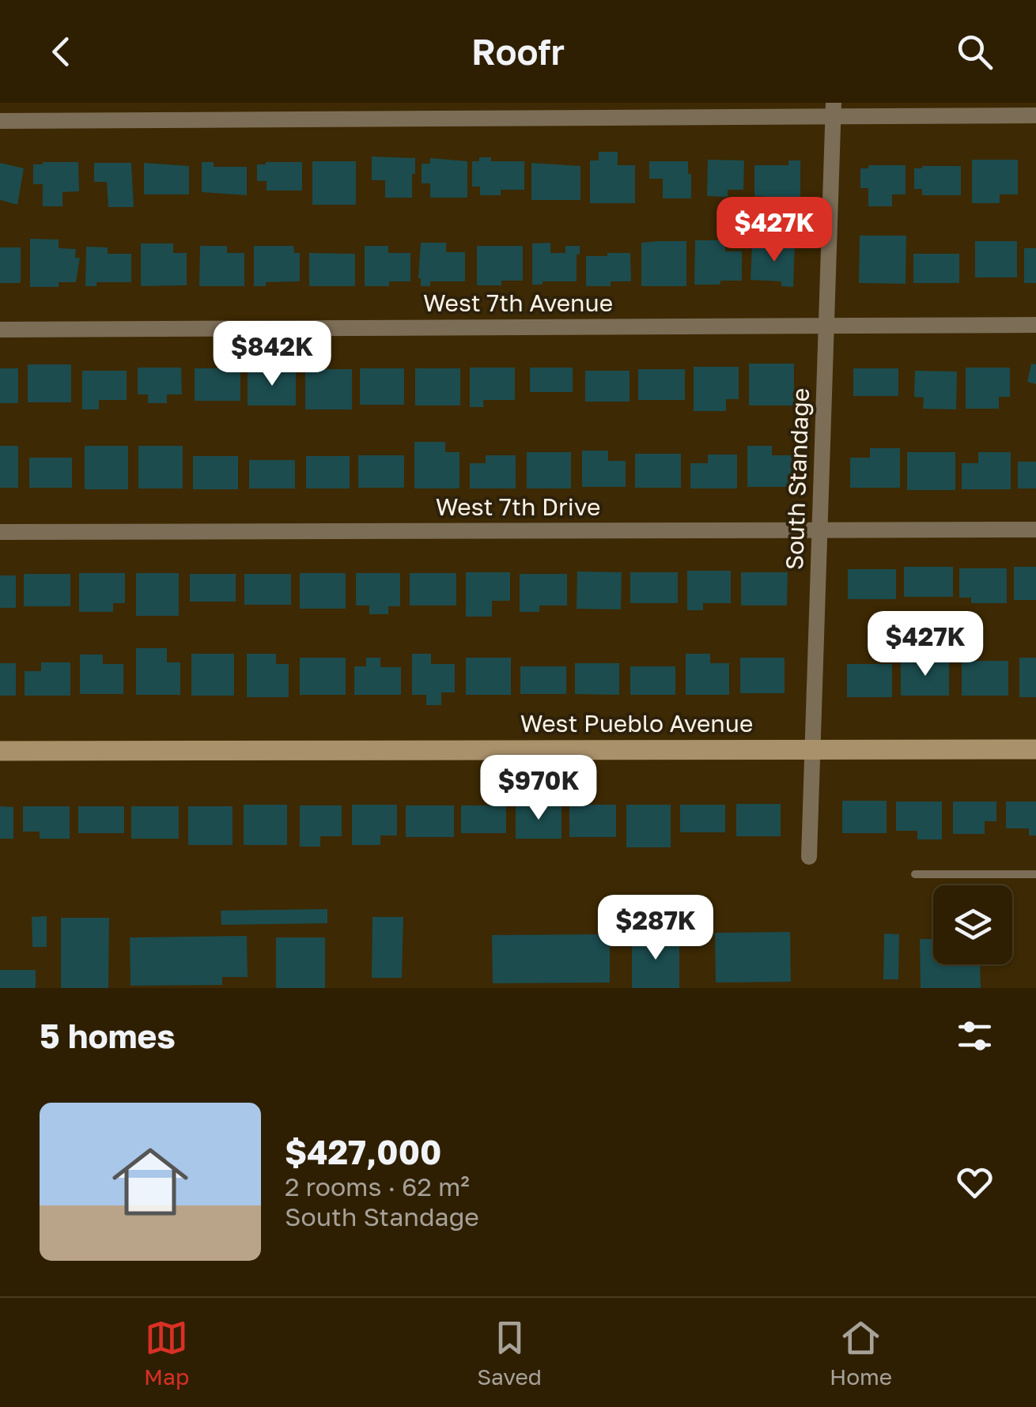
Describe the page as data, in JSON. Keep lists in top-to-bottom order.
{
  "streets": {
    "street": [
      "West 7th Avenue",
      "South Standage",
      "West 7th Drive",
      "West Pueblo Avenue"
    ]
  },
  "crossings": [
    ["West 7th Avenue", "South Standage"],
    ["South Standage", "West 7th Drive"],
    ["South Standage", "West Pueblo Avenue"]
  ],
  "page": {
    "header": "Roofr",
    "price": [
      "$427K",
      "$842K",
      "$427K",
      "$970K",
      "$287K"
    ],
    "heading": "5 homes",
    "list": [
      {
        "name": "$427,000",
        "note": "2 rooms · 62 m² · South Standage"
      }
    ],
    "tabs": ["Map", "Saved", "Home"]
  }
}
